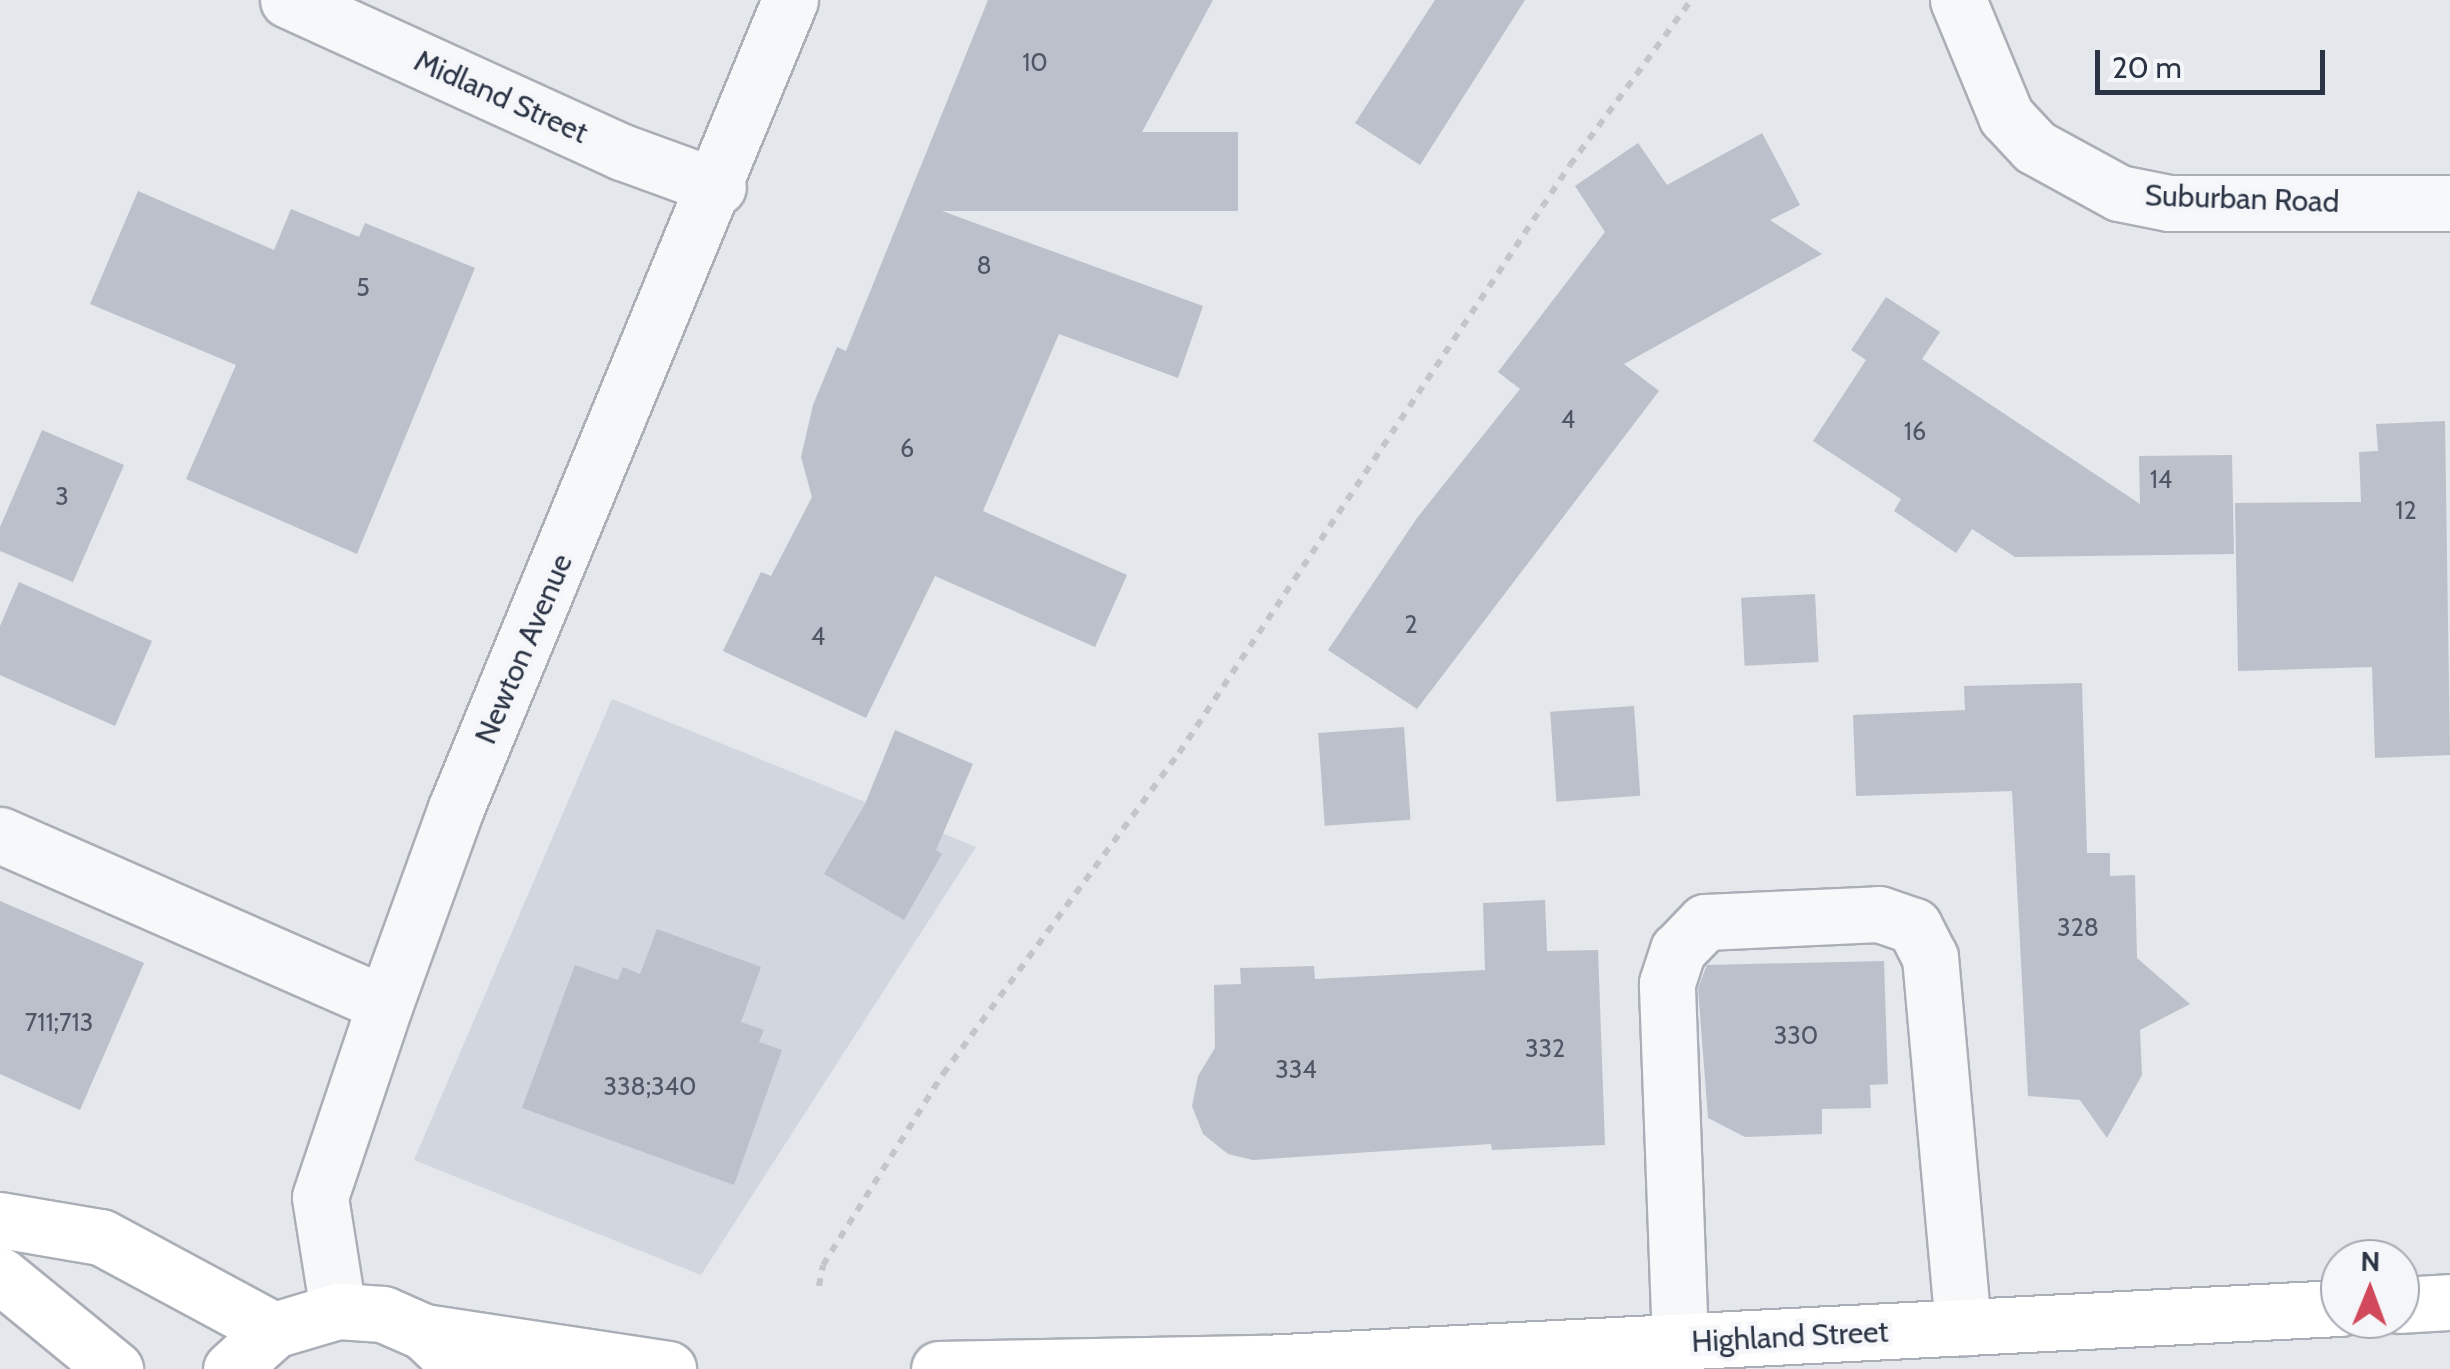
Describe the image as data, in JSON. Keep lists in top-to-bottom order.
{
  "streets": {
    "main road": ["Highland Street"],
    "street": ["Midland Street", "Suburban Road", "Newton Avenue"]
  },
  "crossings": [
    ["Midland Street", "Newton Avenue"]
  ],
  "house_numbers": [
    "10",
    "8",
    "5",
    "4",
    "16",
    "6",
    "14",
    "3",
    "12",
    "2",
    "4",
    "328",
    "711;713",
    "330",
    "332",
    "334",
    "338;340"
  ],
  "scale_bar": "20 m",
  "north": "top"
}
